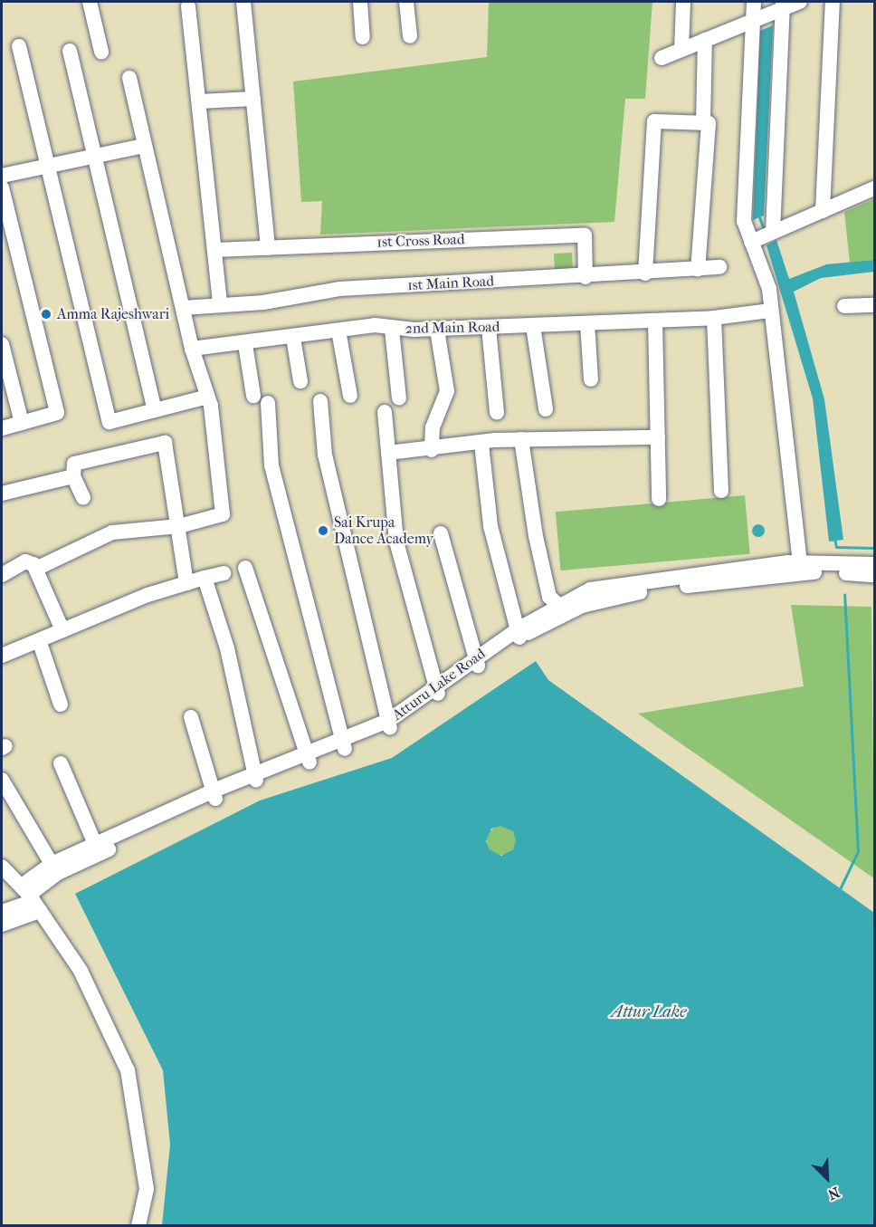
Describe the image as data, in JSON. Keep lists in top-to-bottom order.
{
  "streets": {
    "street": [
      "1st Cross Road",
      "1st Main Road",
      "2nd Main Road",
      "Atturu Lake Road"
    ]
  },
  "crossings": [
    ["1st Cross Road", "1st Main Road"]
  ],
  "water": ["Attur Lake"],
  "places": ["Amma Rajeshwari", "Sai Krupa Dance Academy"],
  "north": "bottom right"
}
